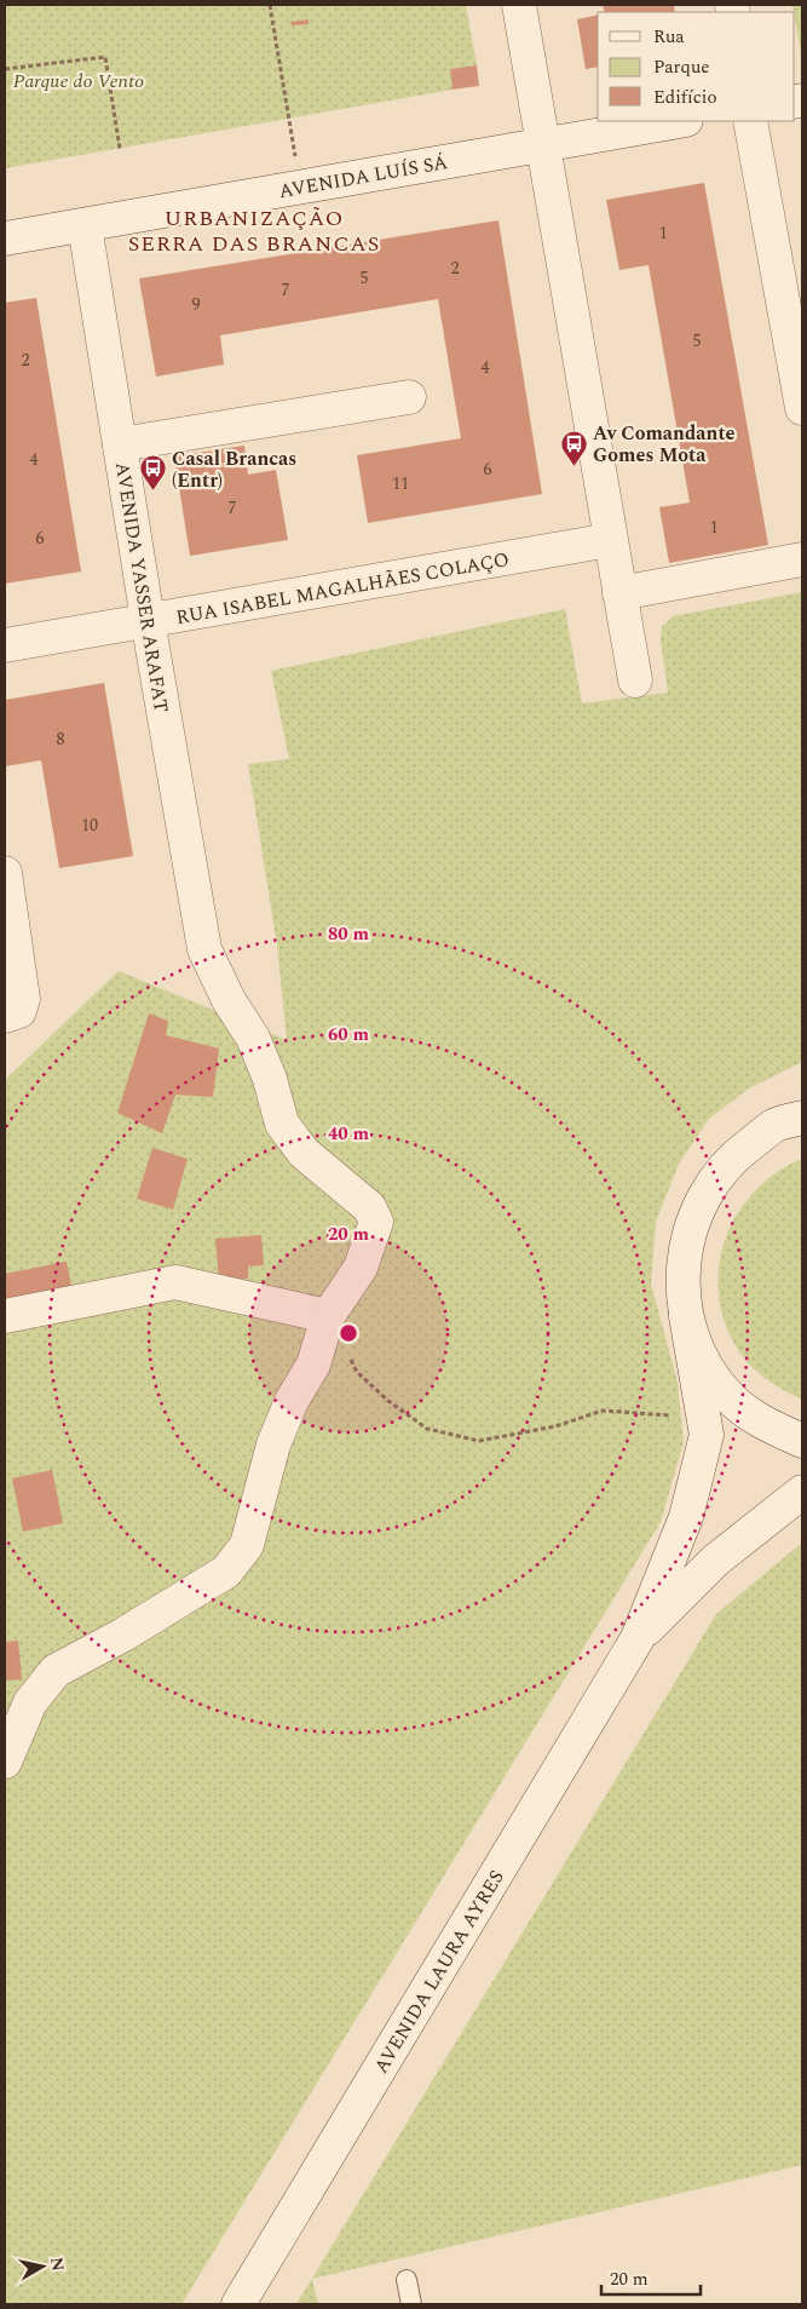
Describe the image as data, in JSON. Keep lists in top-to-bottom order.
{
  "streets": {
    "street": [
      "AVENIDA LUÍS SÁ",
      "AVENIDA YASSER ARAFAT",
      "RUA ISABEL MAGALHÃES COLAÇO",
      "AVENIDA LAURA AYRES"
    ]
  },
  "crossings": [
    ["AVENIDA LUÍS SÁ", "AVENIDA YASSER ARAFAT"],
    ["AVENIDA YASSER ARAFAT", "RUA ISABEL MAGALHÃES COLAÇO"]
  ],
  "districts": ["URBANIZAÇÃO SERRA DAS BRANCAS"],
  "parks": ["Parque do Vento"],
  "places": {
    "bus stop": ["Av Comandante Gomes Mota", "Casal Brancas (Entr)"]
  },
  "house_numbers": [
    "1",
    "2",
    "5",
    "7",
    "9",
    "5",
    "2",
    "4",
    "4",
    "6",
    "11",
    "7",
    "1",
    "6",
    "8",
    "10"
  ],
  "legend": ["Rua", "Parque", "Edifício"],
  "scale_bar": "20 m",
  "north": "right",
  "rings": [
    "80 m",
    "60 m",
    "40 m",
    "20 m"
  ]
}
